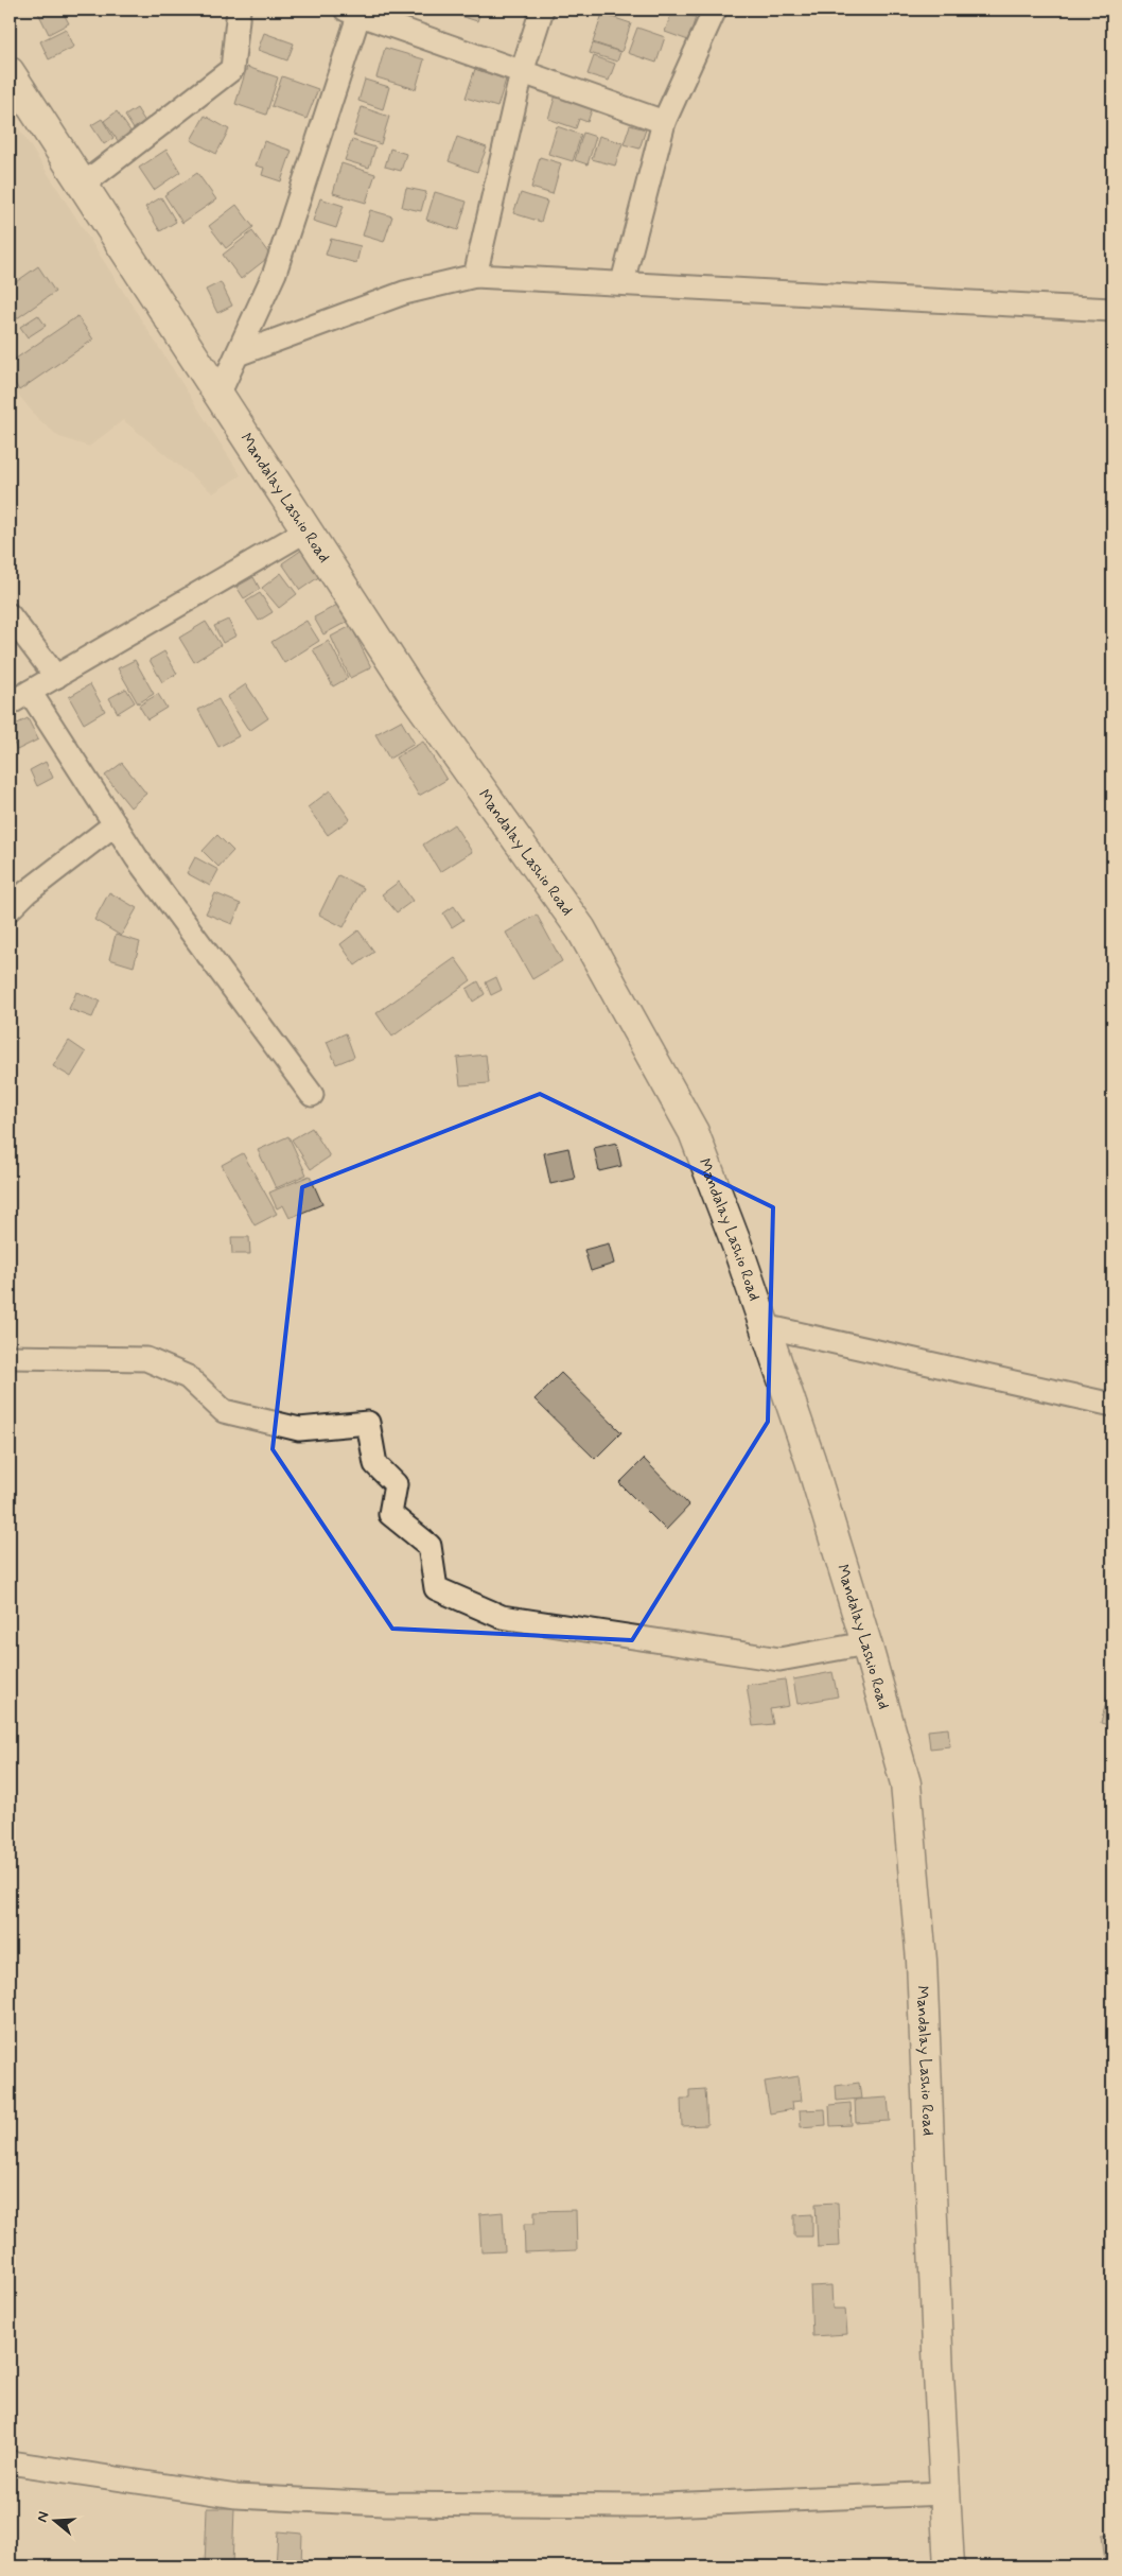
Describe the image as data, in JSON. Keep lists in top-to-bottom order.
{
  "streets": {
    "highway": ["Mandalay Lashio Road"]
  },
  "north": "left"
}
